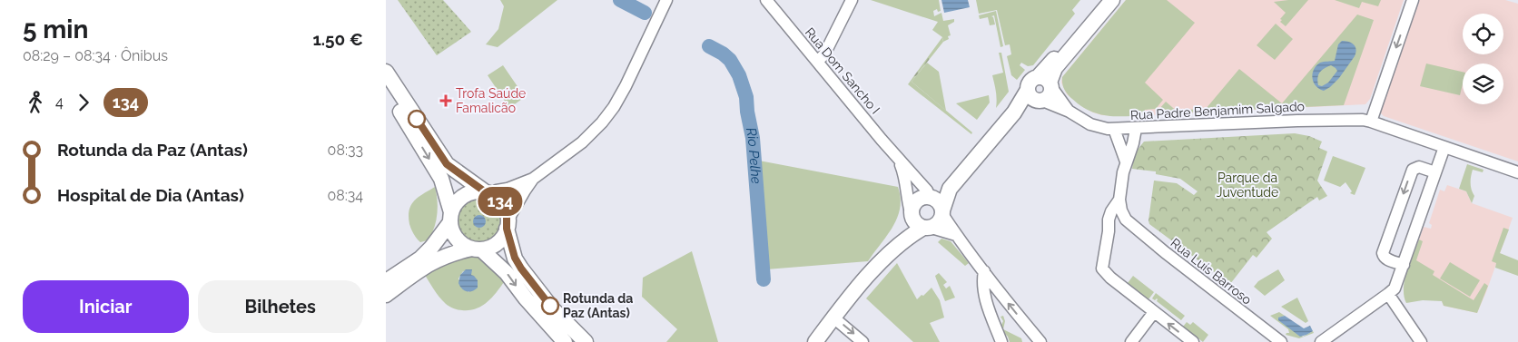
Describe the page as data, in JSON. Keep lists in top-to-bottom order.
{
  "streets": {
    "street": ["Rua Dom Sancho I", "Rua Padre Benjamim Salgado", "Rua Luís Barroso"]
  },
  "water": ["Rio Pelhe"],
  "parks": ["Parque da Juventude"],
  "places": {
    "health": ["Trofa Saúde Famalicão"],
    "other": ["Rotunda da Paz (Antas)"]
  },
  "lines": ["bus line 134"],
  "page": {
    "heading": ["5 min", "08:29 – 08:34 · Ônibus", "1.50 €"],
    "on_map": "134",
    "legs": ["4", "134"],
    "list": [
      {
        "name": "Rotunda da Paz (Antas)",
        "value": "08:33"
      },
      {
        "name": "Hospital de Dia (Antas)",
        "value": "08:34"
      }
    ],
    "buttons": ["Iniciar", "Bilhetes"]
  }
}
